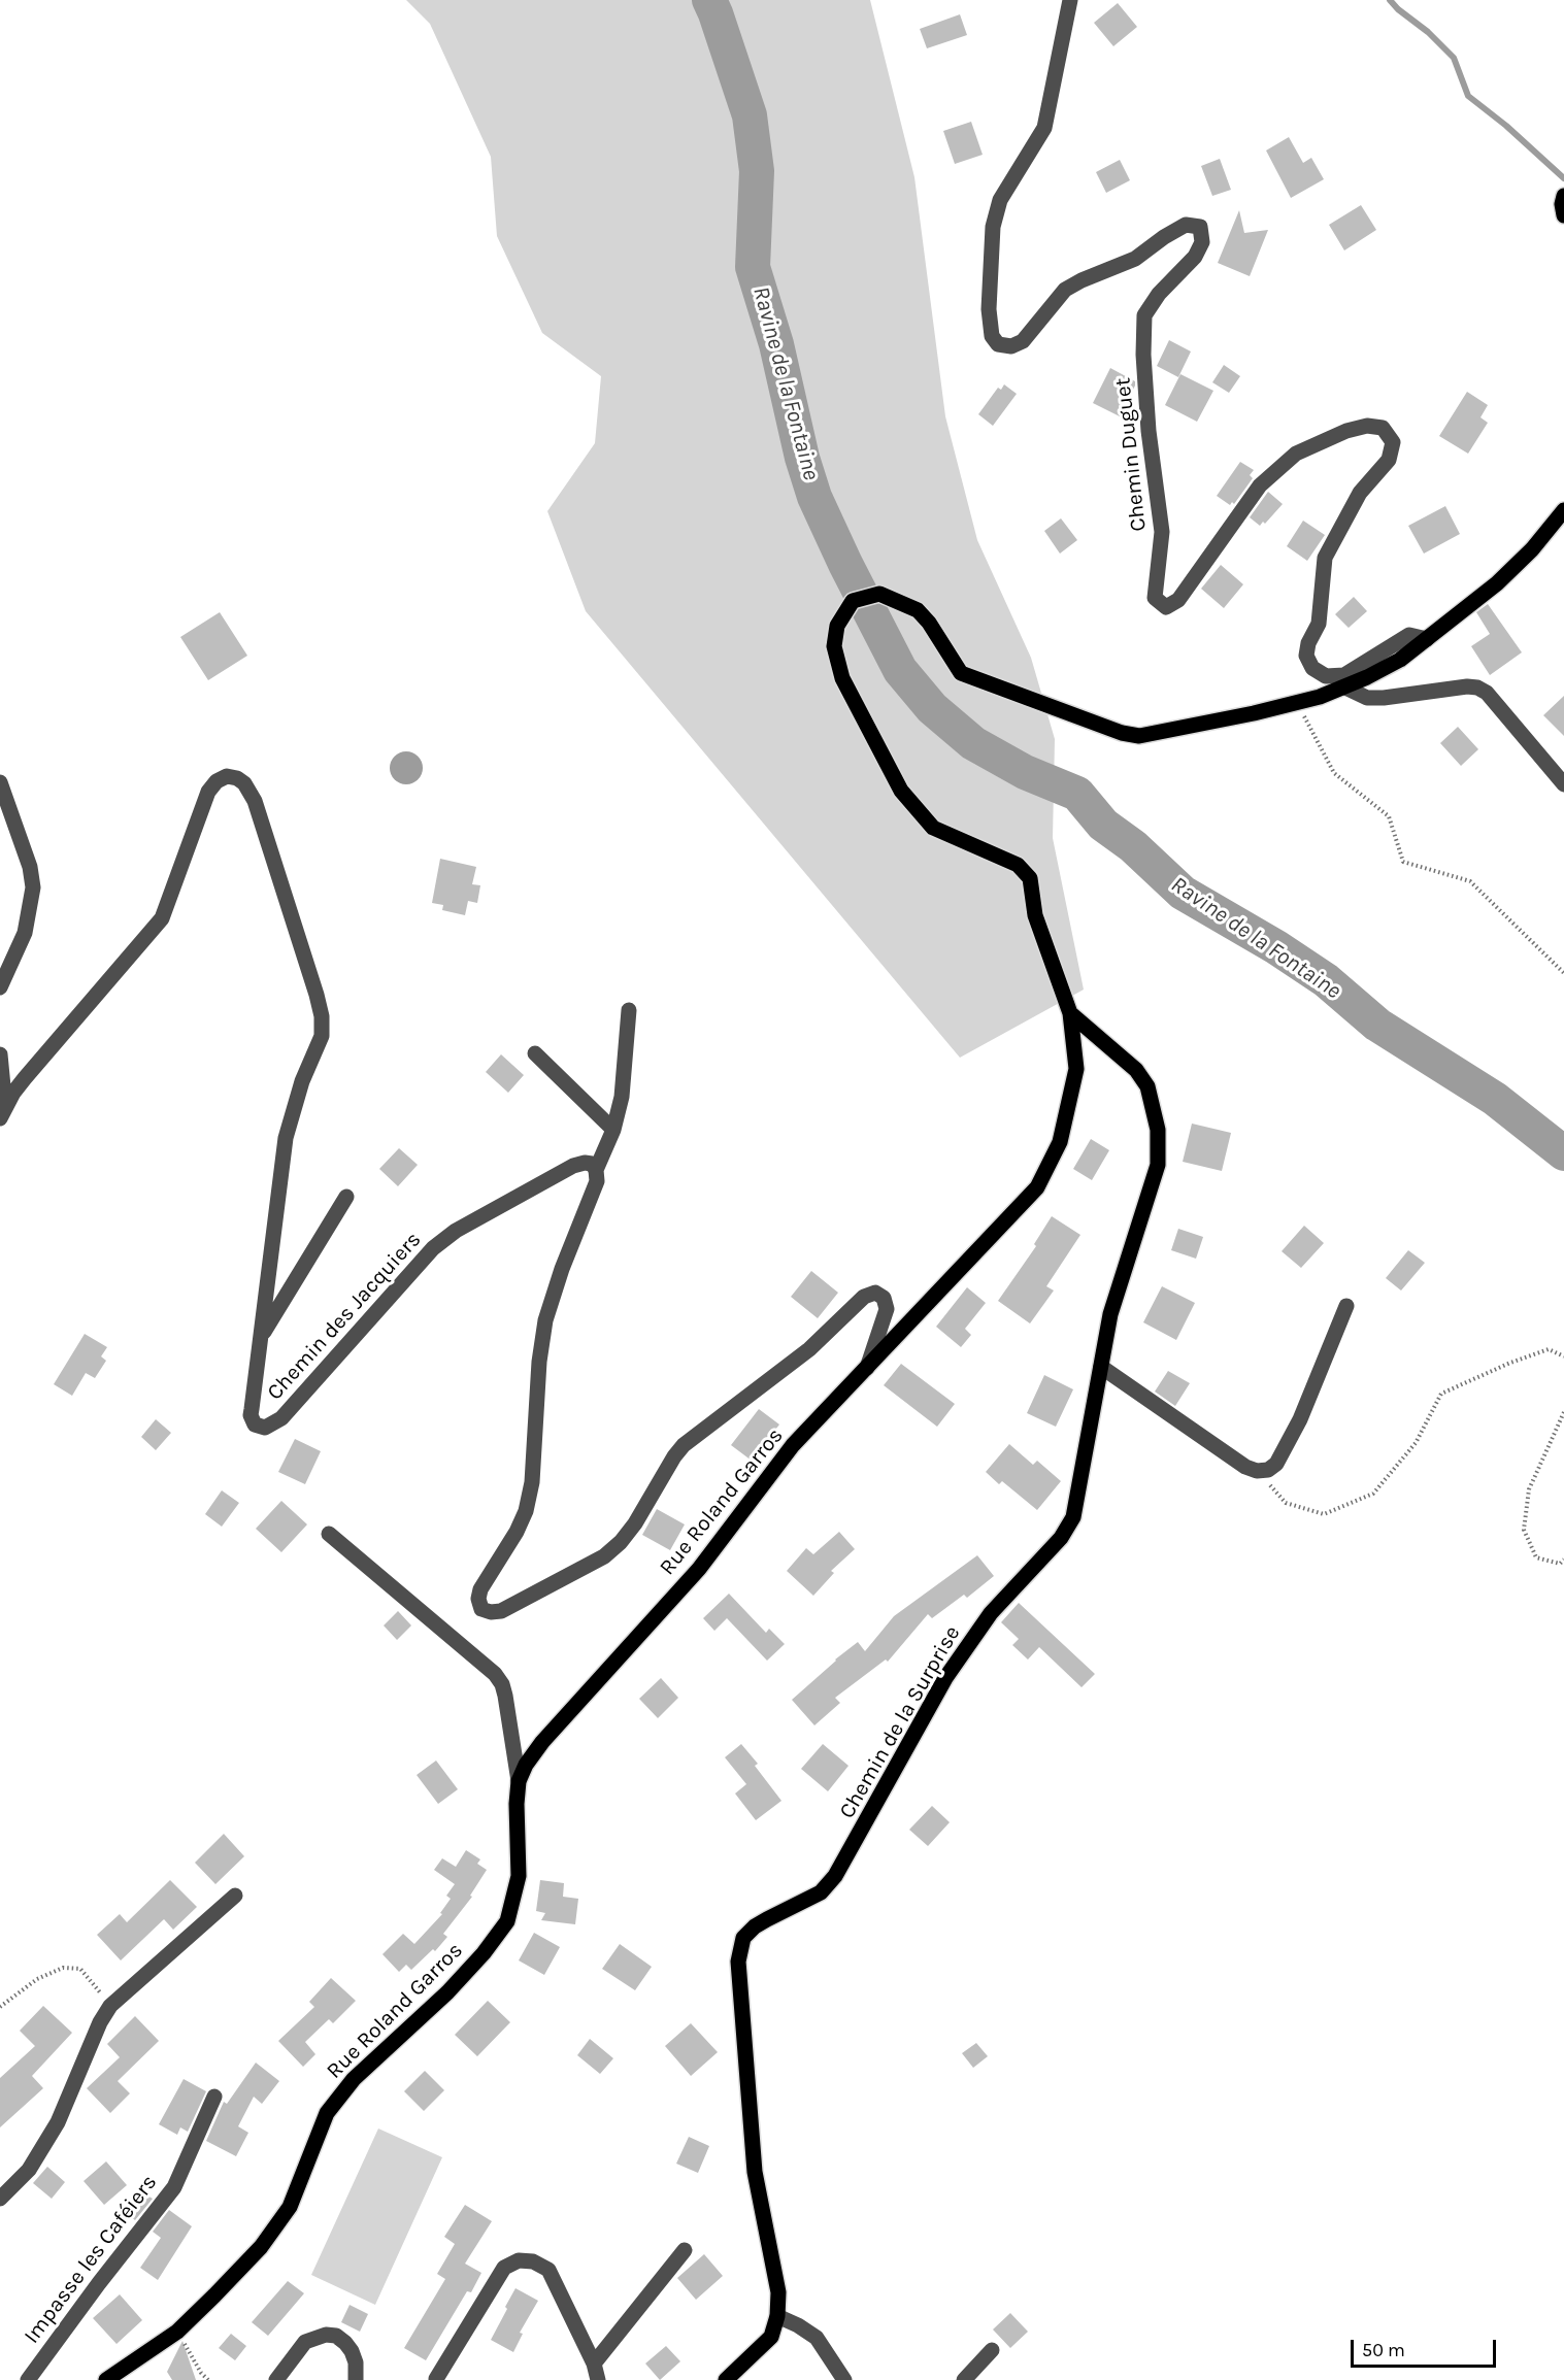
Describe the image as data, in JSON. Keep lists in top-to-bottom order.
{
  "streets": {
    "main road": ["Rue Roland Garros", "Chemin de la Surprise"],
    "street": ["Chemin Duguet", "Chemin des Jacquiers", "Impasse les Caféiers"]
  },
  "crossings": [
    ["Rue Roland Garros", "Chemin de la Surprise"]
  ],
  "water": ["Ravine de la Fontaine"],
  "scale_bar": "50 m"
}
